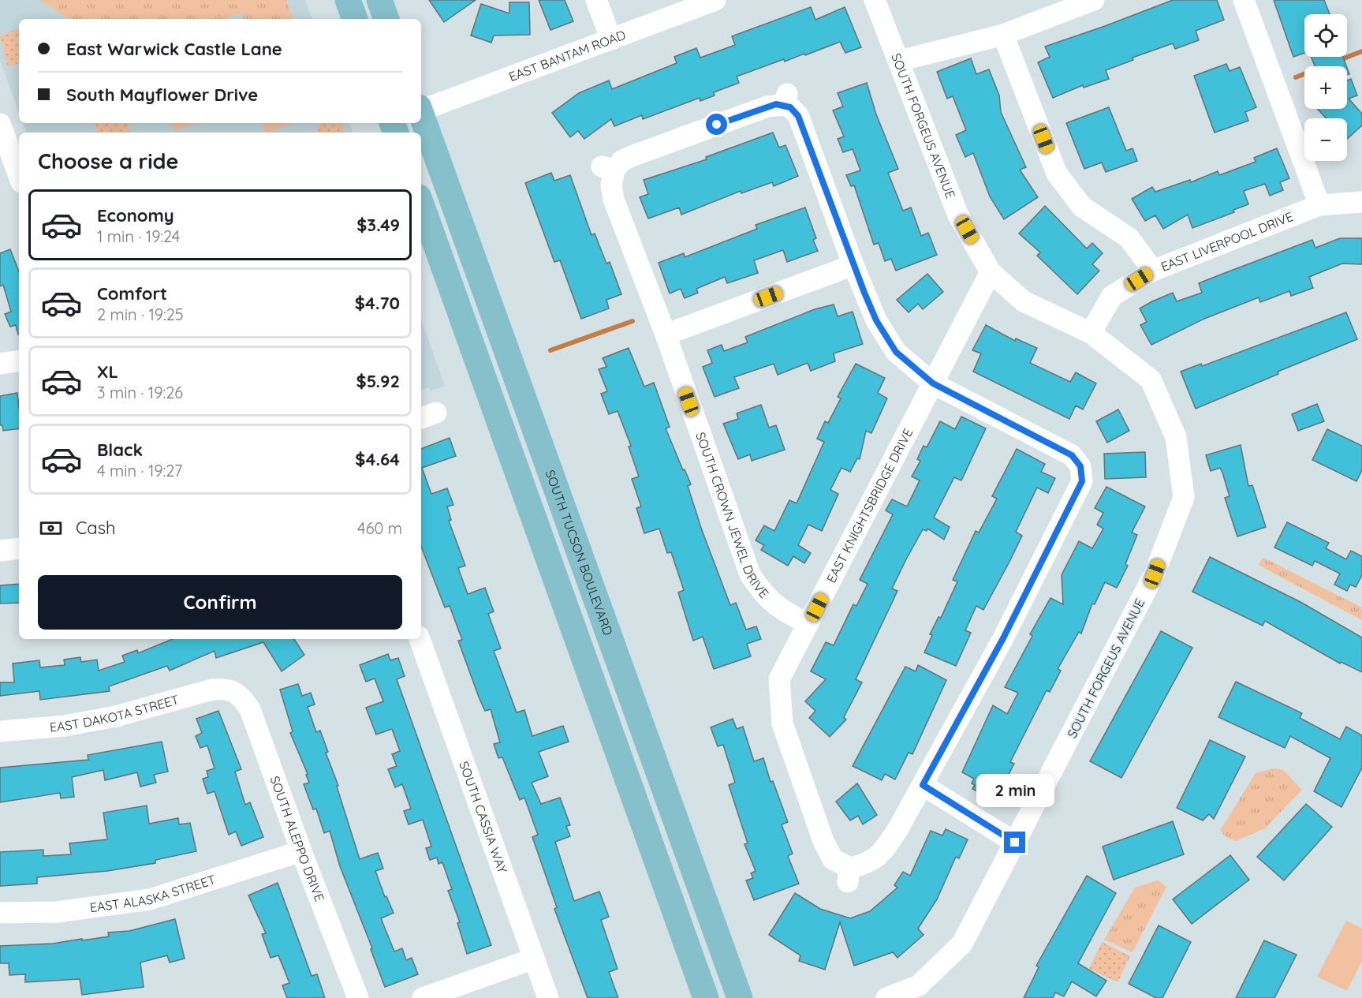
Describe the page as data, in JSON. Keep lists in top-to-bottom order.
{
  "streets": {
    "main road": ["SOUTH TUCSON BOULEVARD"],
    "street": [
      "EAST BANTAM ROAD",
      "SOUTH FORGEUS AVENUE",
      "EAST LIVERPOOL DRIVE",
      "EAST KNIGHTSBRIDGE DRIVE",
      "SOUTH CROWN JEWEL DRIVE",
      "EAST DAKOTA STREET",
      "SOUTH CASSIA WAY",
      "SOUTH ALEPPO DRIVE",
      "EAST ALASKA STREET"
    ]
  },
  "crossings": [
    ["SOUTH FORGEUS AVENUE", "EAST LIVERPOOL DRIVE"],
    ["SOUTH FORGEUS AVENUE", "EAST KNIGHTSBRIDGE DRIVE"],
    ["EAST KNIGHTSBRIDGE DRIVE", "SOUTH CROWN JEWEL DRIVE"],
    ["EAST DAKOTA STREET", "SOUTH ALEPPO DRIVE"],
    ["SOUTH ALEPPO DRIVE", "EAST ALASKA STREET"]
  ],
  "page": {
    "map_buttons": ["+", "−"],
    "banner": ["East Warwick Castle Lane", "South Mayflower Drive"],
    "heading": "Choose a ride",
    "list": [
      {
        "name": "Economy",
        "note": "1 min · 19:24",
        "value": "$3.49"
      },
      {
        "name": "Comfort",
        "note": "2 min · 19:25",
        "value": "$4.70"
      },
      {
        "name": "XL",
        "note": "3 min · 19:26",
        "value": "$5.92"
      },
      {
        "name": "Black",
        "note": "4 min · 19:27",
        "value": "$4.64"
      }
    ],
    "pay": ["Cash", "460 m"],
    "buttons": "Confirm",
    "bubble": "2 min"
  }
}
